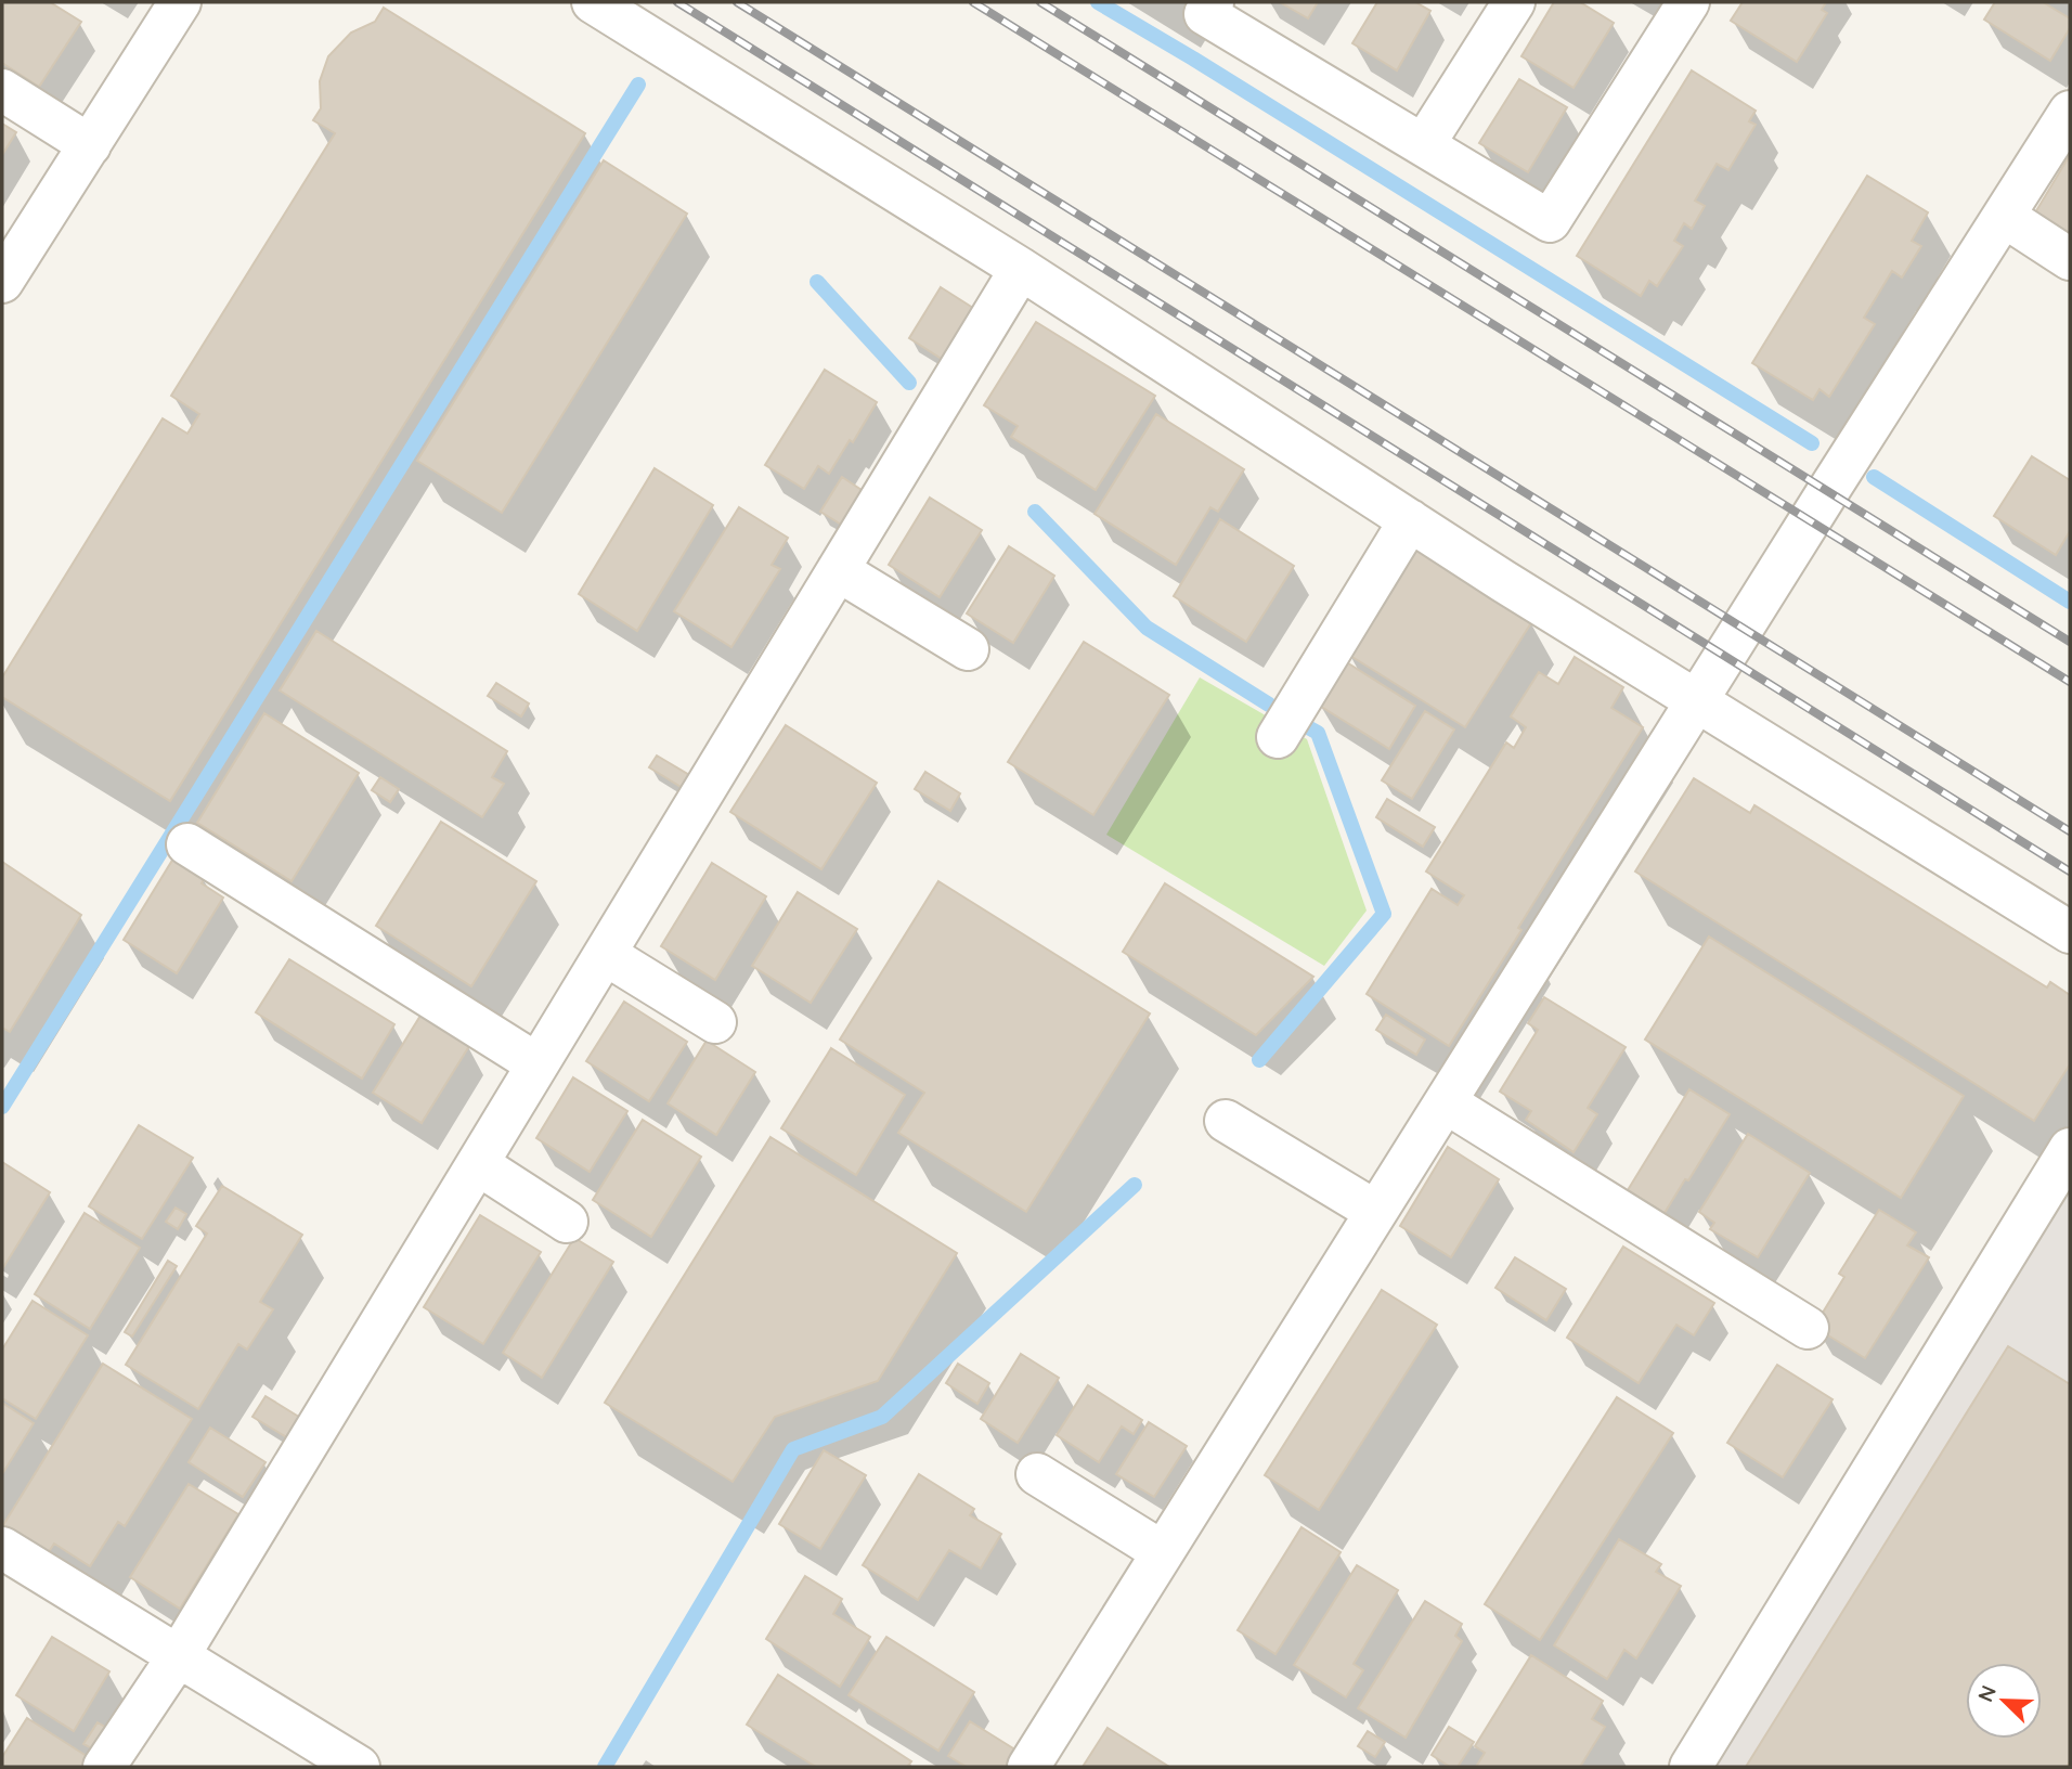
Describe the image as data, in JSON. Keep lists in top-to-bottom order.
{
  "north": "top left"
}
